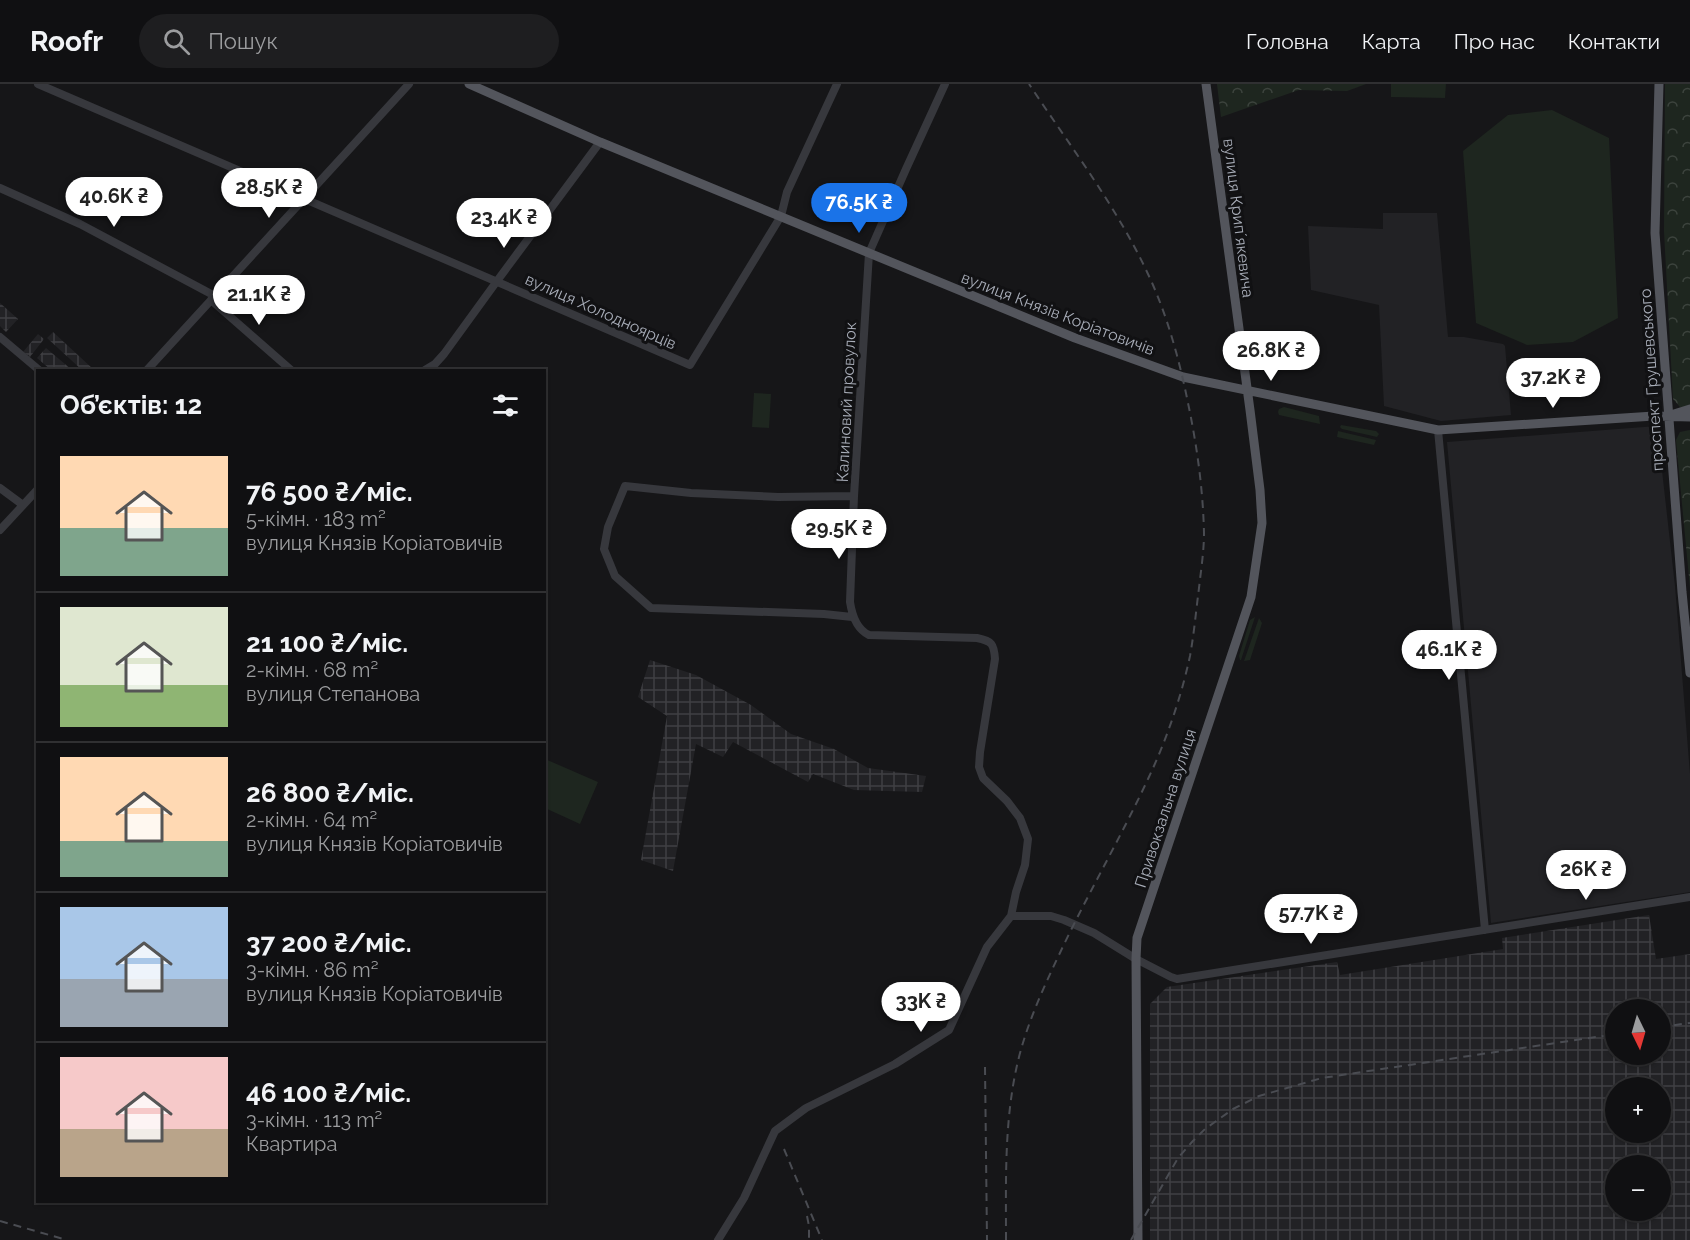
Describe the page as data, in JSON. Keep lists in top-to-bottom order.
{
  "streets": {
    "main road": [
      "вулиця Крипʼякевича",
      "вулиця Князів Коріатовичів",
      "проспект Грушевського",
      "Привокзальна вулиця"
    ],
    "street": ["вулиця Холодноярців", "Калиновий провулок"]
  },
  "crossings": [
    ["вулиця Крипʼякевича", "вулиця Князів Коріатовичів"],
    ["вулиця Крипʼякевича", "Привокзальна вулиця"],
    ["вулиця Холодноярців", "вулиця Князів Коріатовичів"],
    ["вулиця Князів Коріатовичів", "проспект Грушевського"],
    ["вулиця Князів Коріатовичів", "Калиновий провулок"],
    ["вулиця Князів Коріатовичів", "Привокзальна вулиця"]
  ],
  "north": "bottom",
  "page": {
    "header": "Roofr",
    "search": "Пошук",
    "nav": [
      "Головна",
      "Карта",
      "Про нас",
      "Контакти"
    ],
    "price": [
      "28.5K ₴",
      "40.6K ₴",
      "76.5K ₴",
      "23.4K ₴",
      "21.1K ₴",
      "26.8K ₴",
      "37.2K ₴",
      "29.5K ₴",
      "46.1K ₴",
      "26K ₴",
      "57.7K ₴",
      "33K ₴"
    ],
    "heading": "Об’єктів: 12",
    "list": [
      {
        "name": "76 500 ₴/міс.",
        "note": "5-кімн. · 183 m² · вулиця Князів Коріатовичів"
      },
      {
        "name": "21 100 ₴/міс.",
        "note": "2-кімн. · 68 m² · вулиця Степанова"
      },
      {
        "name": "26 800 ₴/міс.",
        "note": "2-кімн. · 64 m² · вулиця Князів Коріатовичів"
      },
      {
        "name": "37 200 ₴/міс.",
        "note": "3-кімн. · 86 m² · вулиця Князів Коріатовичів"
      },
      {
        "name": "46 100 ₴/міс.",
        "note": "3-кімн. · 113 m² · Квартира"
      }
    ],
    "map_buttons": ["+", "−"]
  }
}
